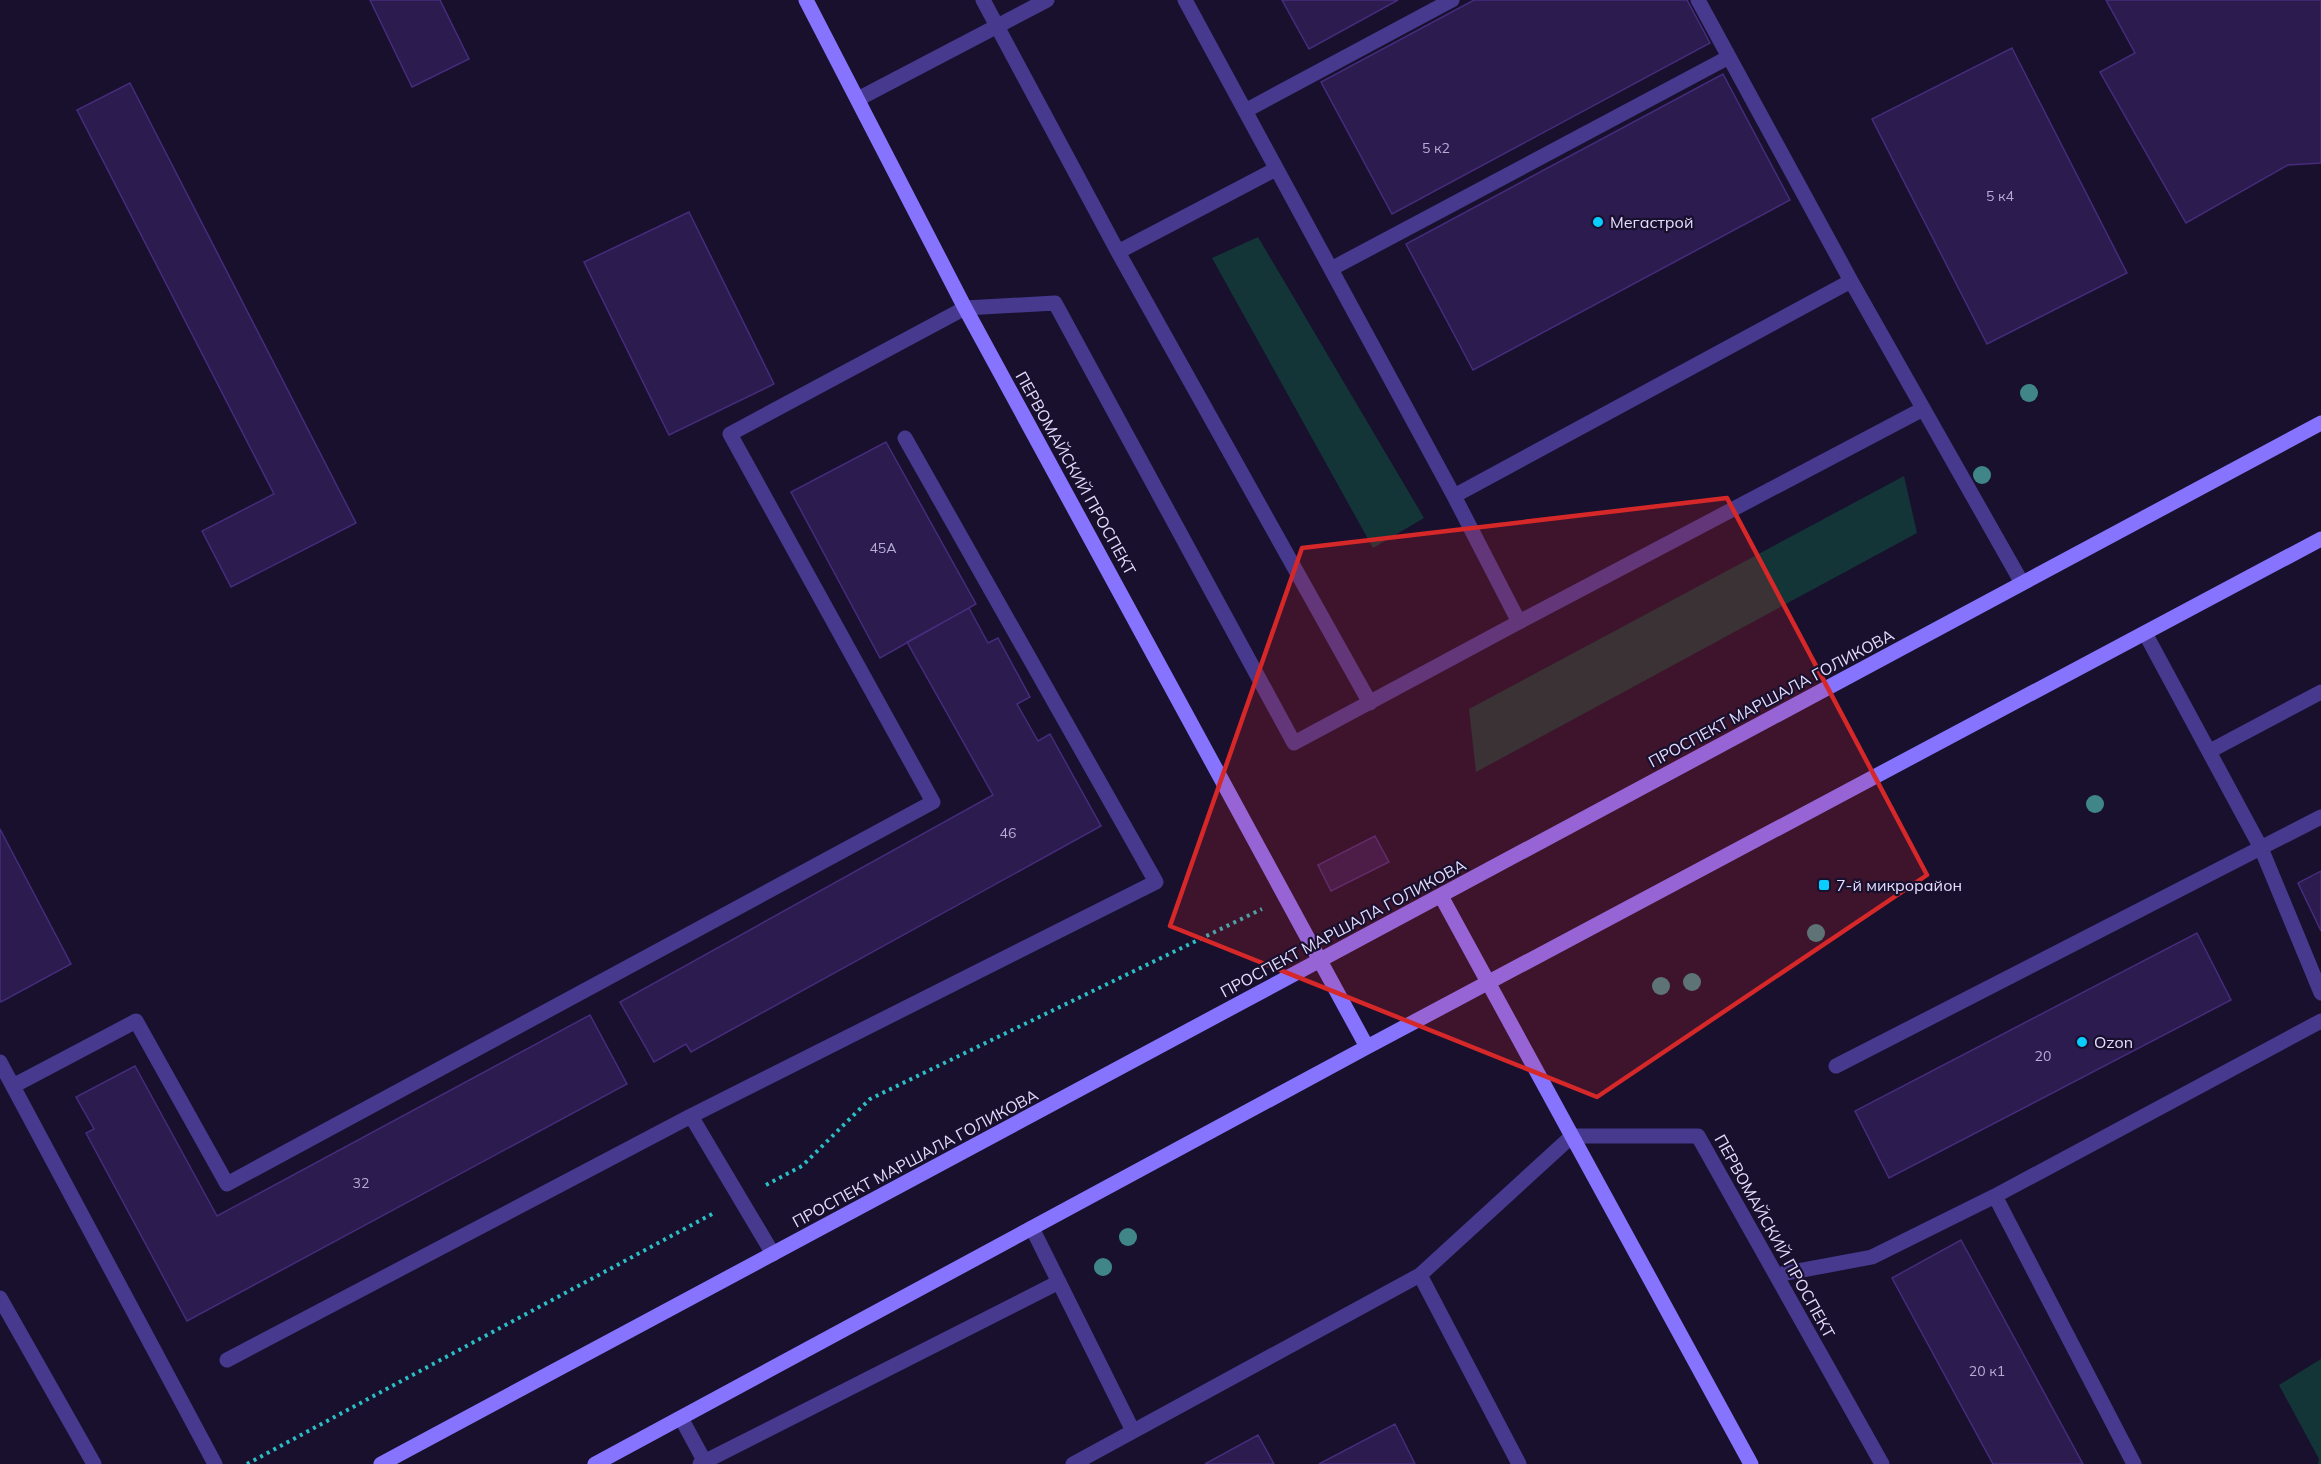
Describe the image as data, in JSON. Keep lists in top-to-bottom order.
{
  "streets": {
    "main road": ["ПЕРВОМАЙСКИЙ ПРОСПЕКТ", "ПРОСПЕКТ МАРШАЛА ГОЛИКОВА"]
  },
  "crossings": [
    ["ПЕРВОМАЙСКИЙ ПРОСПЕКТ", "ПРОСПЕКТ МАРШАЛА ГОЛИКОВА"]
  ],
  "places": {
    "other": ["Мегастрой", "Ozon"],
    "transit": ["7-й микрорайон"]
  },
  "house_numbers": [
    "5 к2",
    "5 к4",
    "45А",
    "46",
    "20",
    "32",
    "20 к1"
  ]
}
